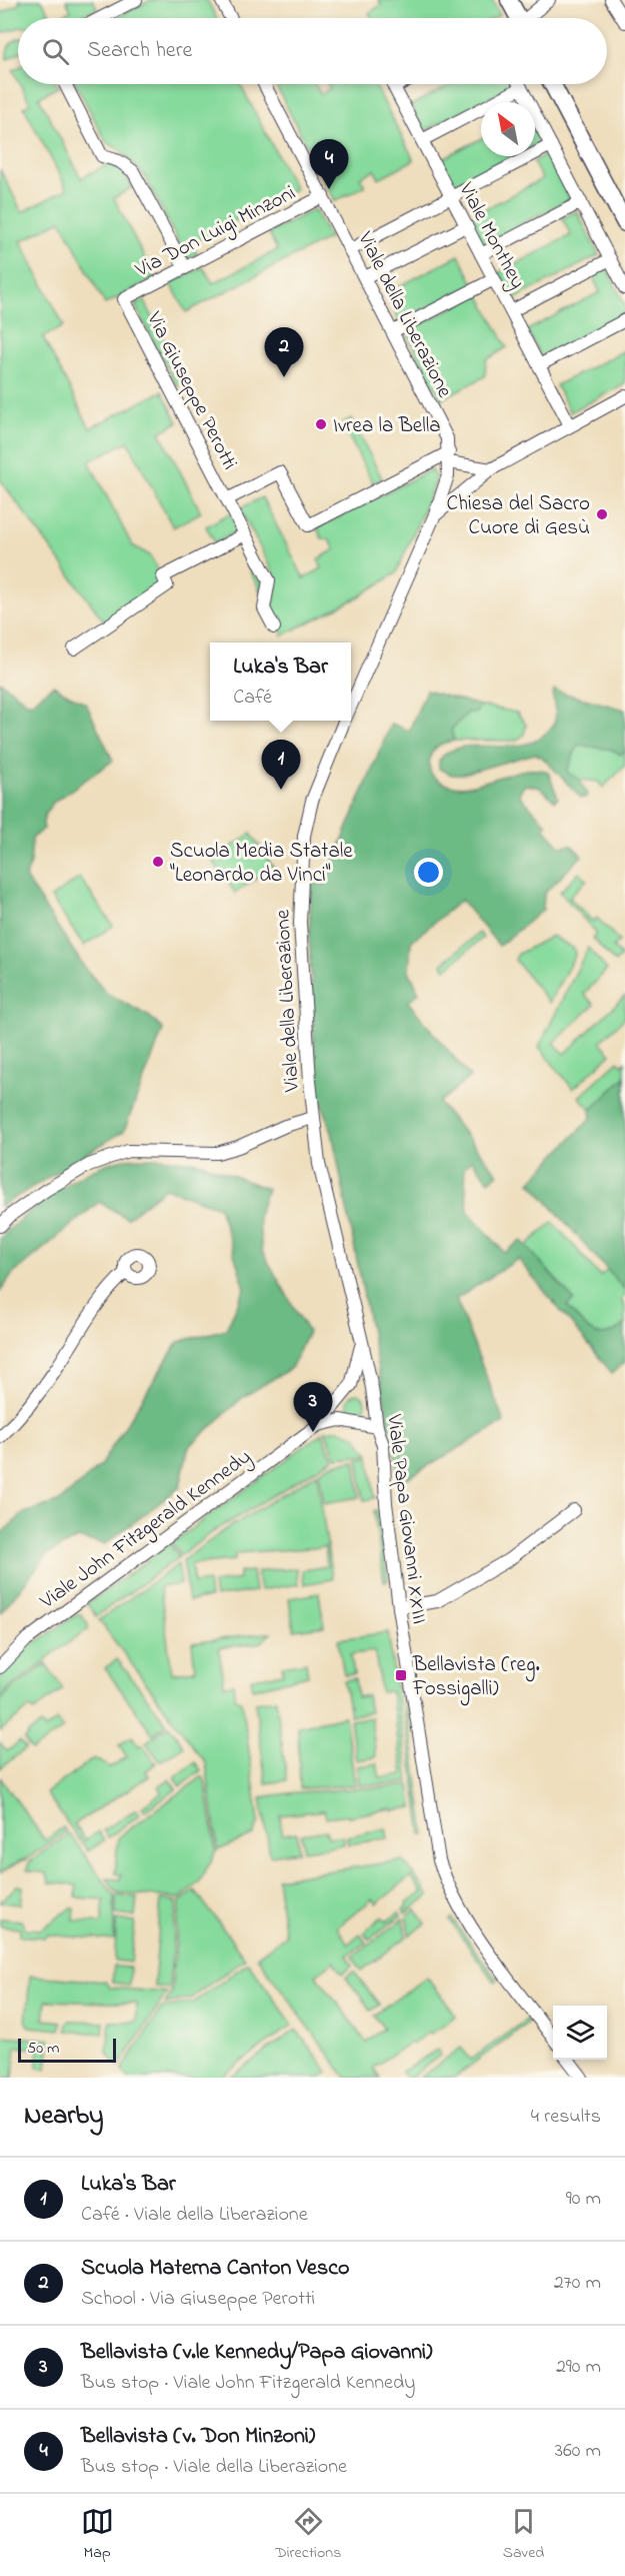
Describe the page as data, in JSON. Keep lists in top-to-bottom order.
{
  "streets": {
    "street": [
      "Via Don Luigi Minzoni",
      "Viale Monthey",
      "Viale della Liberazione",
      "Via Giuseppe Perotti",
      "Viale Papa Giovanni XXIII",
      "Viale John Fitzgerald Kennedy"
    ]
  },
  "crossings": [
    ["Via Don Luigi Minzoni", "Viale della Liberazione"],
    ["Via Don Luigi Minzoni", "Via Giuseppe Perotti"],
    ["Viale della Liberazione", "Via Giuseppe Perotti"],
    ["Viale della Liberazione", "Viale Papa Giovanni XXIII"],
    ["Viale Papa Giovanni XXIII", "Viale John Fitzgerald Kennedy"]
  ],
  "places": {
    "other": ["Ivrea la Bella", "Chiesa del Sacro Cuore di Gesù", "Scuola Media Statale \"Leonardo da Vinci\""],
    "transit": ["Bellavista (reg. Fossigalli)"]
  },
  "scale_bar": "50 m",
  "north": "top left",
  "page": {
    "search": "Search here",
    "pins": [
      "4",
      "2",
      "1",
      "3"
    ],
    "popup": ["Luka's Bar", "Café"],
    "scale": "50 m",
    "heading": ["Nearby", "4 results"],
    "list": [
      {
        "mark": "1",
        "name": "Luka's Bar",
        "note": "Café · Viale della Liberazione",
        "value": "90 m"
      },
      {
        "mark": "2",
        "name": "Scuola Materna Canton Vesco",
        "note": "School · Via Giuseppe Perotti",
        "value": "270 m"
      },
      {
        "mark": "3",
        "name": "Bellavista (v.le Kennedy/Papa Giovanni)",
        "note": "Bus stop · Viale John Fitzgerald Kennedy",
        "value": "290 m"
      },
      {
        "mark": "4",
        "name": "Bellavista (v. Don Minzoni)",
        "note": "Bus stop · Viale della Liberazione",
        "value": "360 m"
      }
    ],
    "nav": ["Map", "Directions", "Saved"]
  }
}
